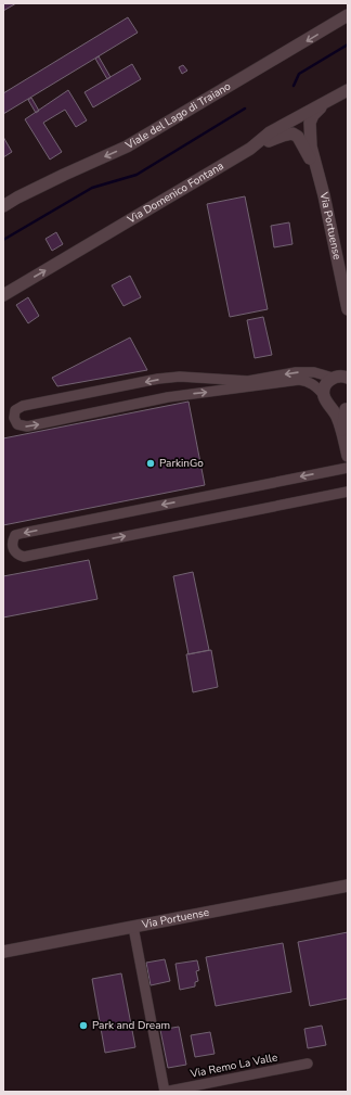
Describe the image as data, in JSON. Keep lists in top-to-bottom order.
{
  "streets": {
    "street": [
      "Viale del Lago di Traiano",
      "Via Domenico Fontana",
      "Via Portuense",
      "Via Remo La Valle"
    ]
  },
  "crossings": [
    ["Via Domenico Fontana", "Via Portuense"]
  ],
  "one_way": ["Viale del Lago di Traiano", "Via Domenico Fontana"],
  "places": ["ParkinGo", "Park and Dream"]
}
